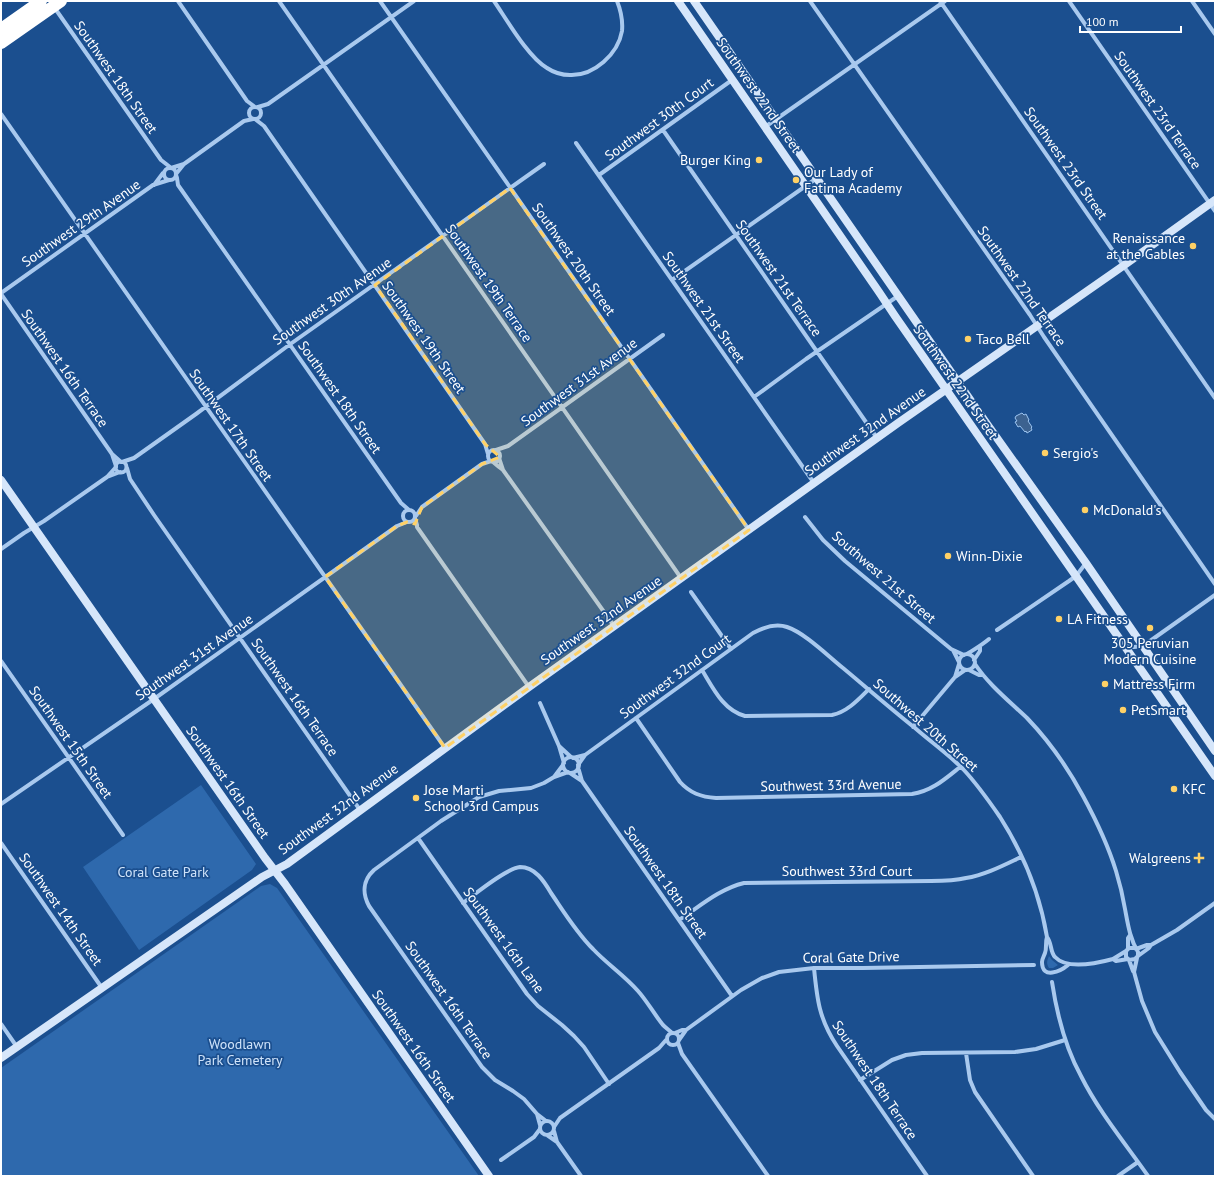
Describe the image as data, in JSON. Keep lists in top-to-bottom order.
{
  "streets": {
    "street": [
      "Southwest 18th Street",
      "Southwest 22nd Street",
      "Southwest 23rd Terrace",
      "Southwest 30th Court",
      "Southwest 23rd Street",
      "Southwest 29th Avenue",
      "Southwest 20th Street",
      "Southwest 21st Terrace",
      "Southwest 19th Terrace",
      "Southwest 22nd Terrace",
      "Southwest 30th Avenue",
      "Southwest 21st Street",
      "Southwest 19th Street",
      "Southwest 16th Terrace",
      "Southwest 31st Avenue",
      "Southwest 17th Street",
      "Southwest 32nd Avenue",
      "Southwest 32nd Court",
      "Southwest 15th Street",
      "Southwest 16th Street",
      "Southwest 33rd Avenue",
      "Southwest 33rd Court",
      "Southwest 14th Street",
      "Southwest 16th Lane",
      "Coral Gate Drive",
      "Southwest 18th Terrace"
    ]
  },
  "crossings": [
    ["Southwest 18th Street", "Southwest 29th Avenue"],
    ["Southwest 18th Street", "Southwest 30th Avenue"],
    ["Southwest 18th Street", "Southwest 31st Avenue"],
    ["Southwest 18th Street", "Southwest 32nd Court"],
    ["Southwest 18th Street", "Southwest 33rd Court"],
    ["Southwest 18th Street", "Coral Gate Drive"],
    ["Southwest 22nd Street", "Southwest 30th Court"],
    ["Southwest 22nd Street", "Southwest 32nd Avenue"],
    ["Southwest 23rd Terrace", "Southwest 32nd Avenue"],
    ["Southwest 30th Court", "Southwest 21st Terrace"],
    ["Southwest 30th Court", "Southwest 21st Street"],
    ["Southwest 23rd Street", "Southwest 32nd Avenue"],
    ["Southwest 29th Avenue", "Southwest 16th Terrace"],
    ["Southwest 29th Avenue", "Southwest 17th Street"],
    ["Southwest 20th Street", "Southwest 30th Avenue"],
    ["Southwest 20th Street", "Southwest 31st Avenue"],
    ["Southwest 20th Street", "Southwest 32nd Avenue"],
    ["Southwest 20th Street", "Southwest 32nd Court"],
    ["Southwest 20th Street", "Southwest 33rd Avenue"],
    ["Southwest 20th Street", "Southwest 33rd Court"],
    ["Southwest 21st Terrace", "Southwest 32nd Avenue"],
    ["Southwest 19th Terrace", "Southwest 30th Avenue"],
    ["Southwest 19th Terrace", "Southwest 31st Avenue"],
    ["Southwest 19th Terrace", "Southwest 32nd Avenue"],
    ["Southwest 22nd Terrace", "Southwest 32nd Avenue"],
    ["Southwest 30th Avenue", "Southwest 19th Street"],
    ["Southwest 30th Avenue", "Southwest 16th Terrace"],
    ["Southwest 30th Avenue", "Southwest 17th Street"],
    ["Southwest 21st Street", "Southwest 32nd Avenue"],
    ["Southwest 19th Street", "Southwest 31st Avenue"],
    ["Southwest 16th Terrace", "Southwest 31st Avenue"],
    ["Southwest 16th Terrace", "Southwest 32nd Avenue"],
    ["Southwest 16th Terrace", "Southwest 16th Lane"],
    ["Southwest 31st Avenue", "Southwest 17th Street"],
    ["Southwest 31st Avenue", "Southwest 15th Street"],
    ["Southwest 31st Avenue", "Southwest 16th Street"],
    ["Southwest 17th Street", "Southwest 32nd Avenue"],
    ["Southwest 32nd Avenue", "Southwest 16th Street"],
    ["Southwest 32nd Avenue", "Southwest 14th Street"],
    ["Southwest 32nd Court", "Southwest 33rd Avenue"],
    ["Coral Gate Drive", "Southwest 18th Terrace"]
  ],
  "parks": ["Coral Gate Park", "Woodlawn Park Cemetery"],
  "places": {
    "other": [
      "Burger King",
      "Our Lady of Fatima Academy",
      "Renaissance at the Gables",
      "Taco Bell",
      "Sergio's",
      "McDonald's",
      "Winn-Dixie",
      "LA Fitness",
      "305 Peruvian Modern Cuisine",
      "Mattress Firm",
      "PetSmart",
      "KFC",
      "Jose Marti School 3rd Campus"
    ],
    "health": ["Walgreens"]
  },
  "scale_bar": "100 m"
}
